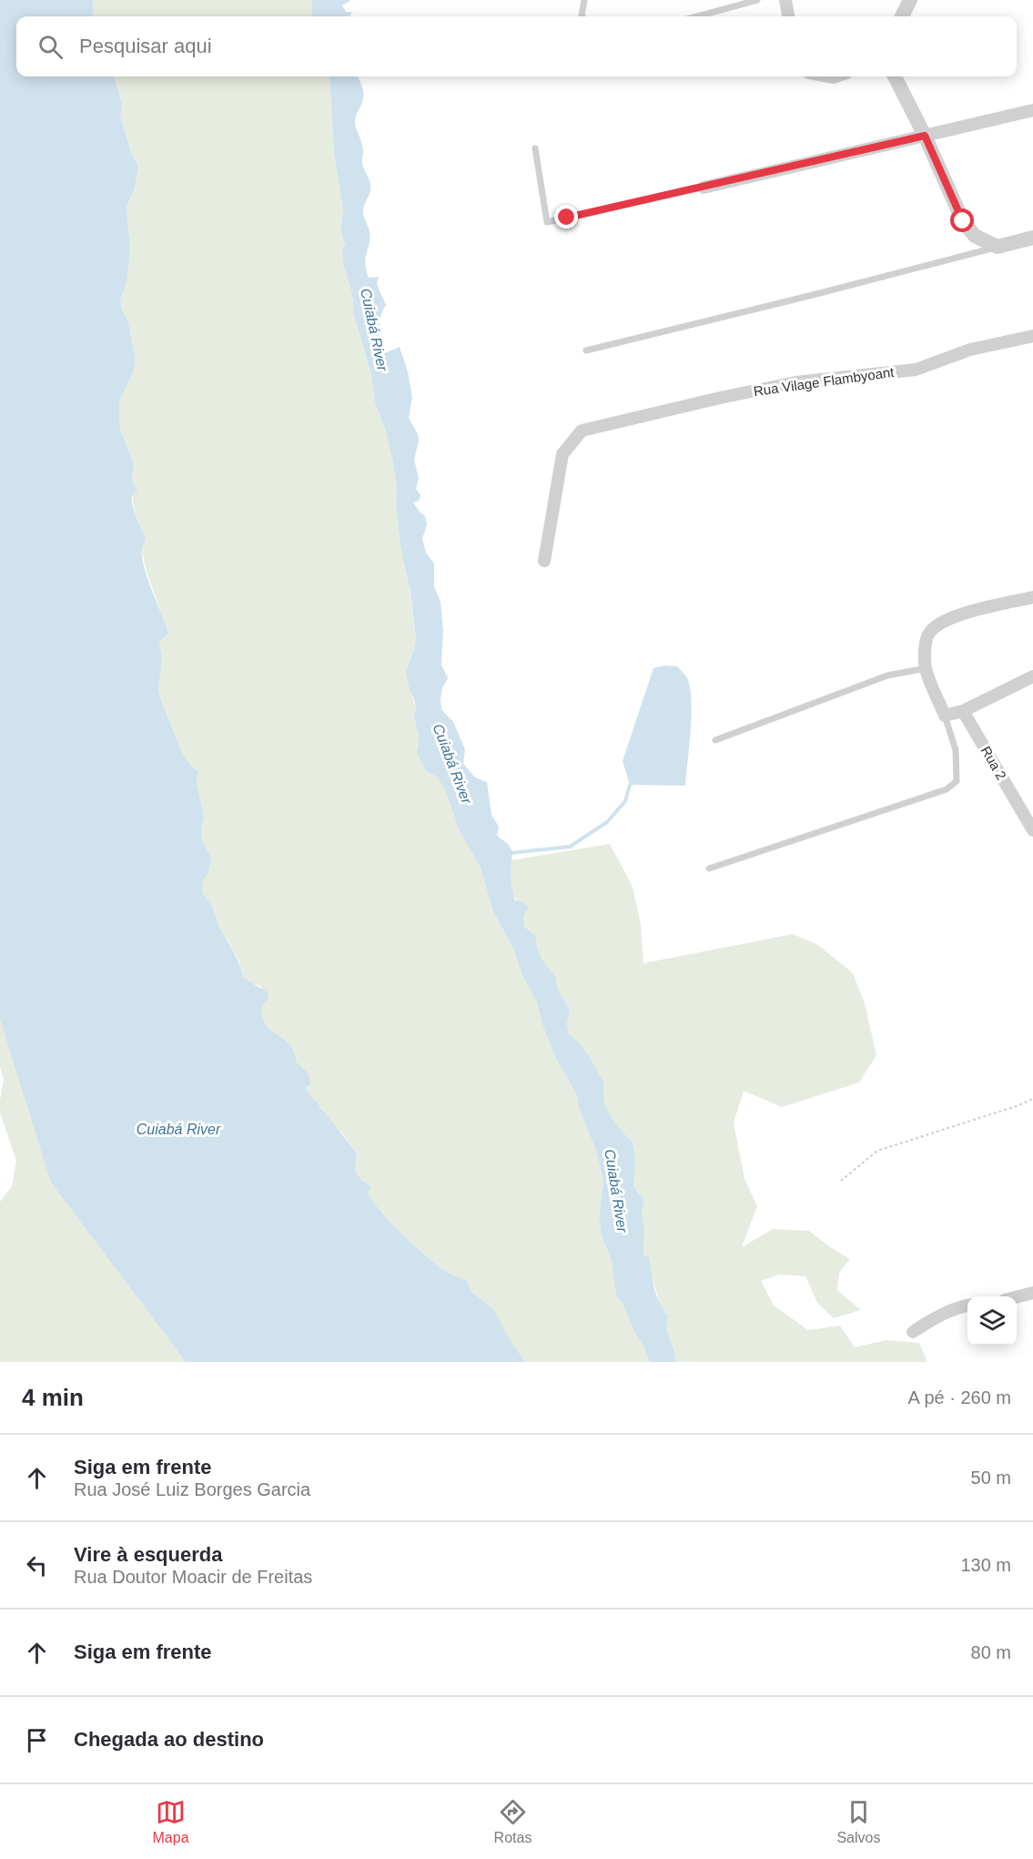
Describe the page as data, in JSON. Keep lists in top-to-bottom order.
{
  "streets": {
    "street": ["Rua Vilage Flambyoant", "Rua 2"]
  },
  "water": ["Cuiabá River"],
  "page": {
    "search": "Pesquisar aqui",
    "heading": ["4 min", "A pé · 260 m"],
    "list": [
      ["Siga em frente", "Rua José Luiz Borges Garcia", "50 m"],
      ["Vire à esquerda", "Rua Doutor Moacir de Freitas", "130 m"],
      ["Siga em frente", "80 m"],
      "Chegada ao destino"
    ],
    "nav": ["Mapa", "Rotas", "Salvos"]
  }
}
